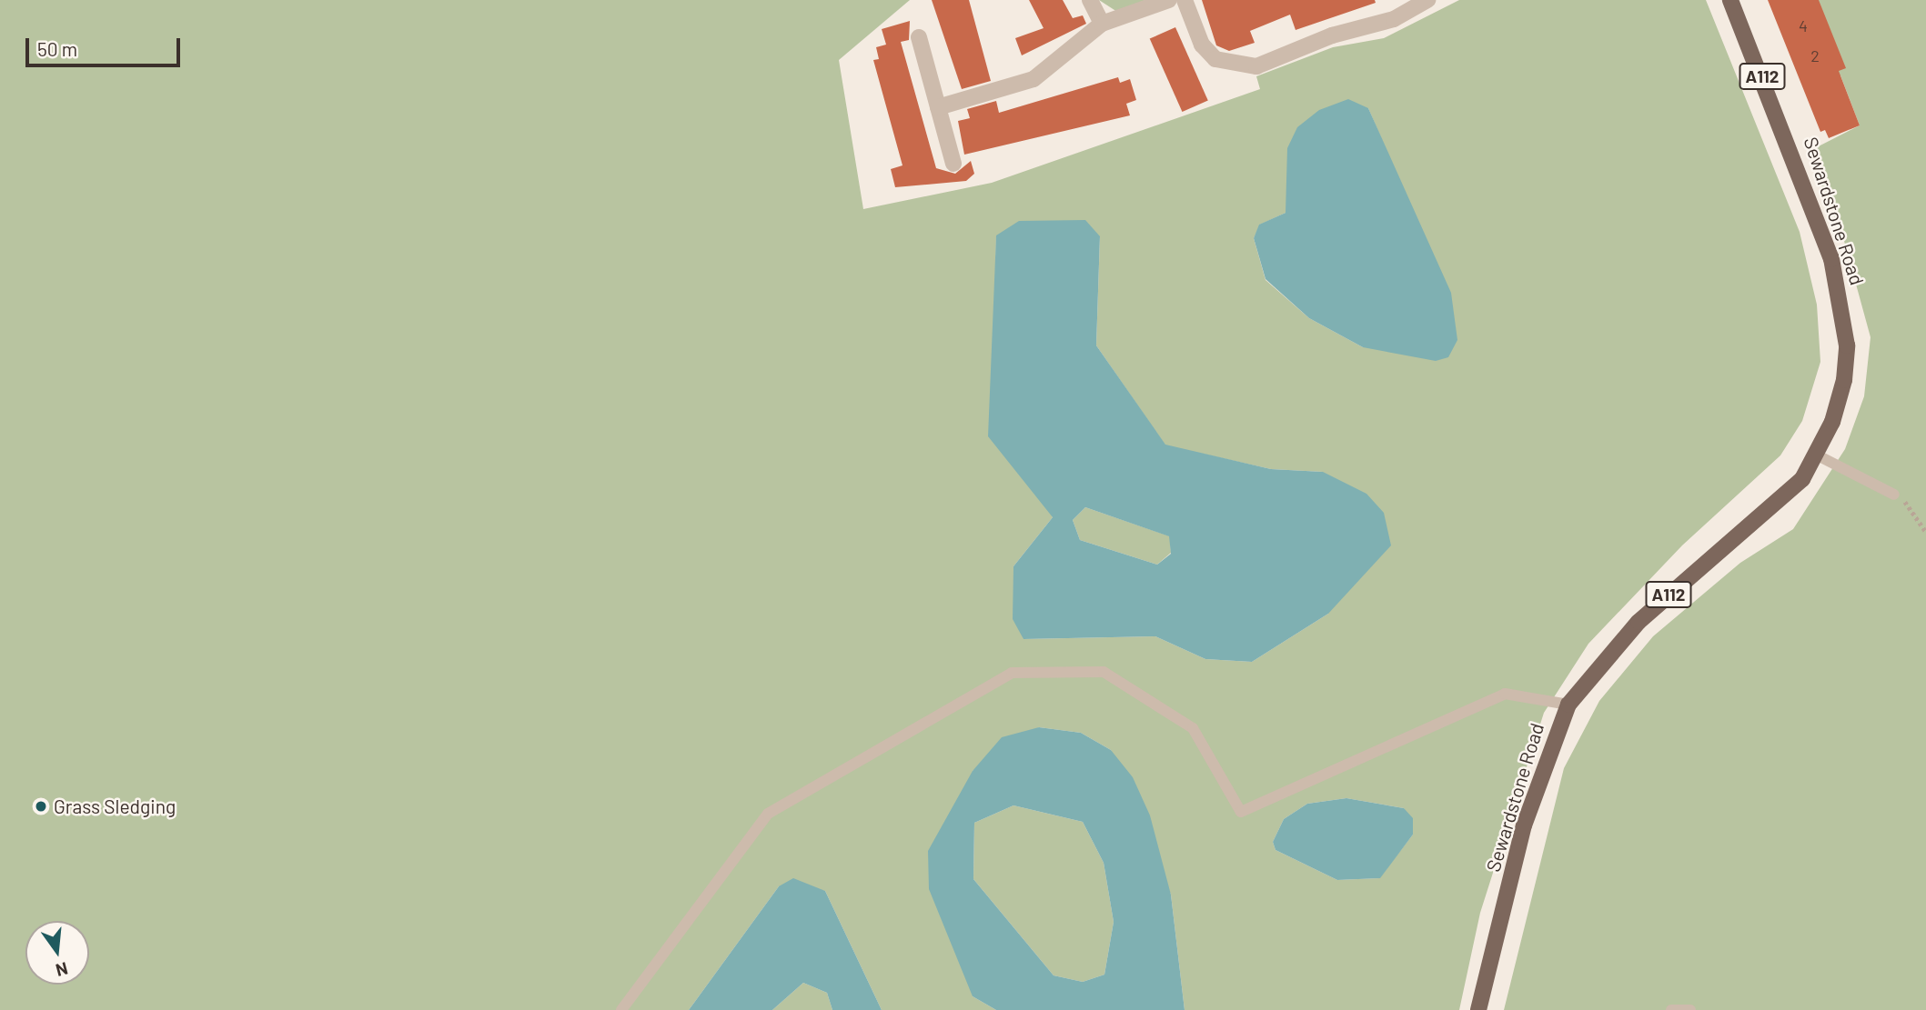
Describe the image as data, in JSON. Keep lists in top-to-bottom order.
{
  "streets": {
    "main road": ["A112", "Sewardstone Road"]
  },
  "places": ["Grass Sledging"],
  "house_numbers": ["4", "2"],
  "scale_bar": "50 m",
  "north": "bottom"
}
